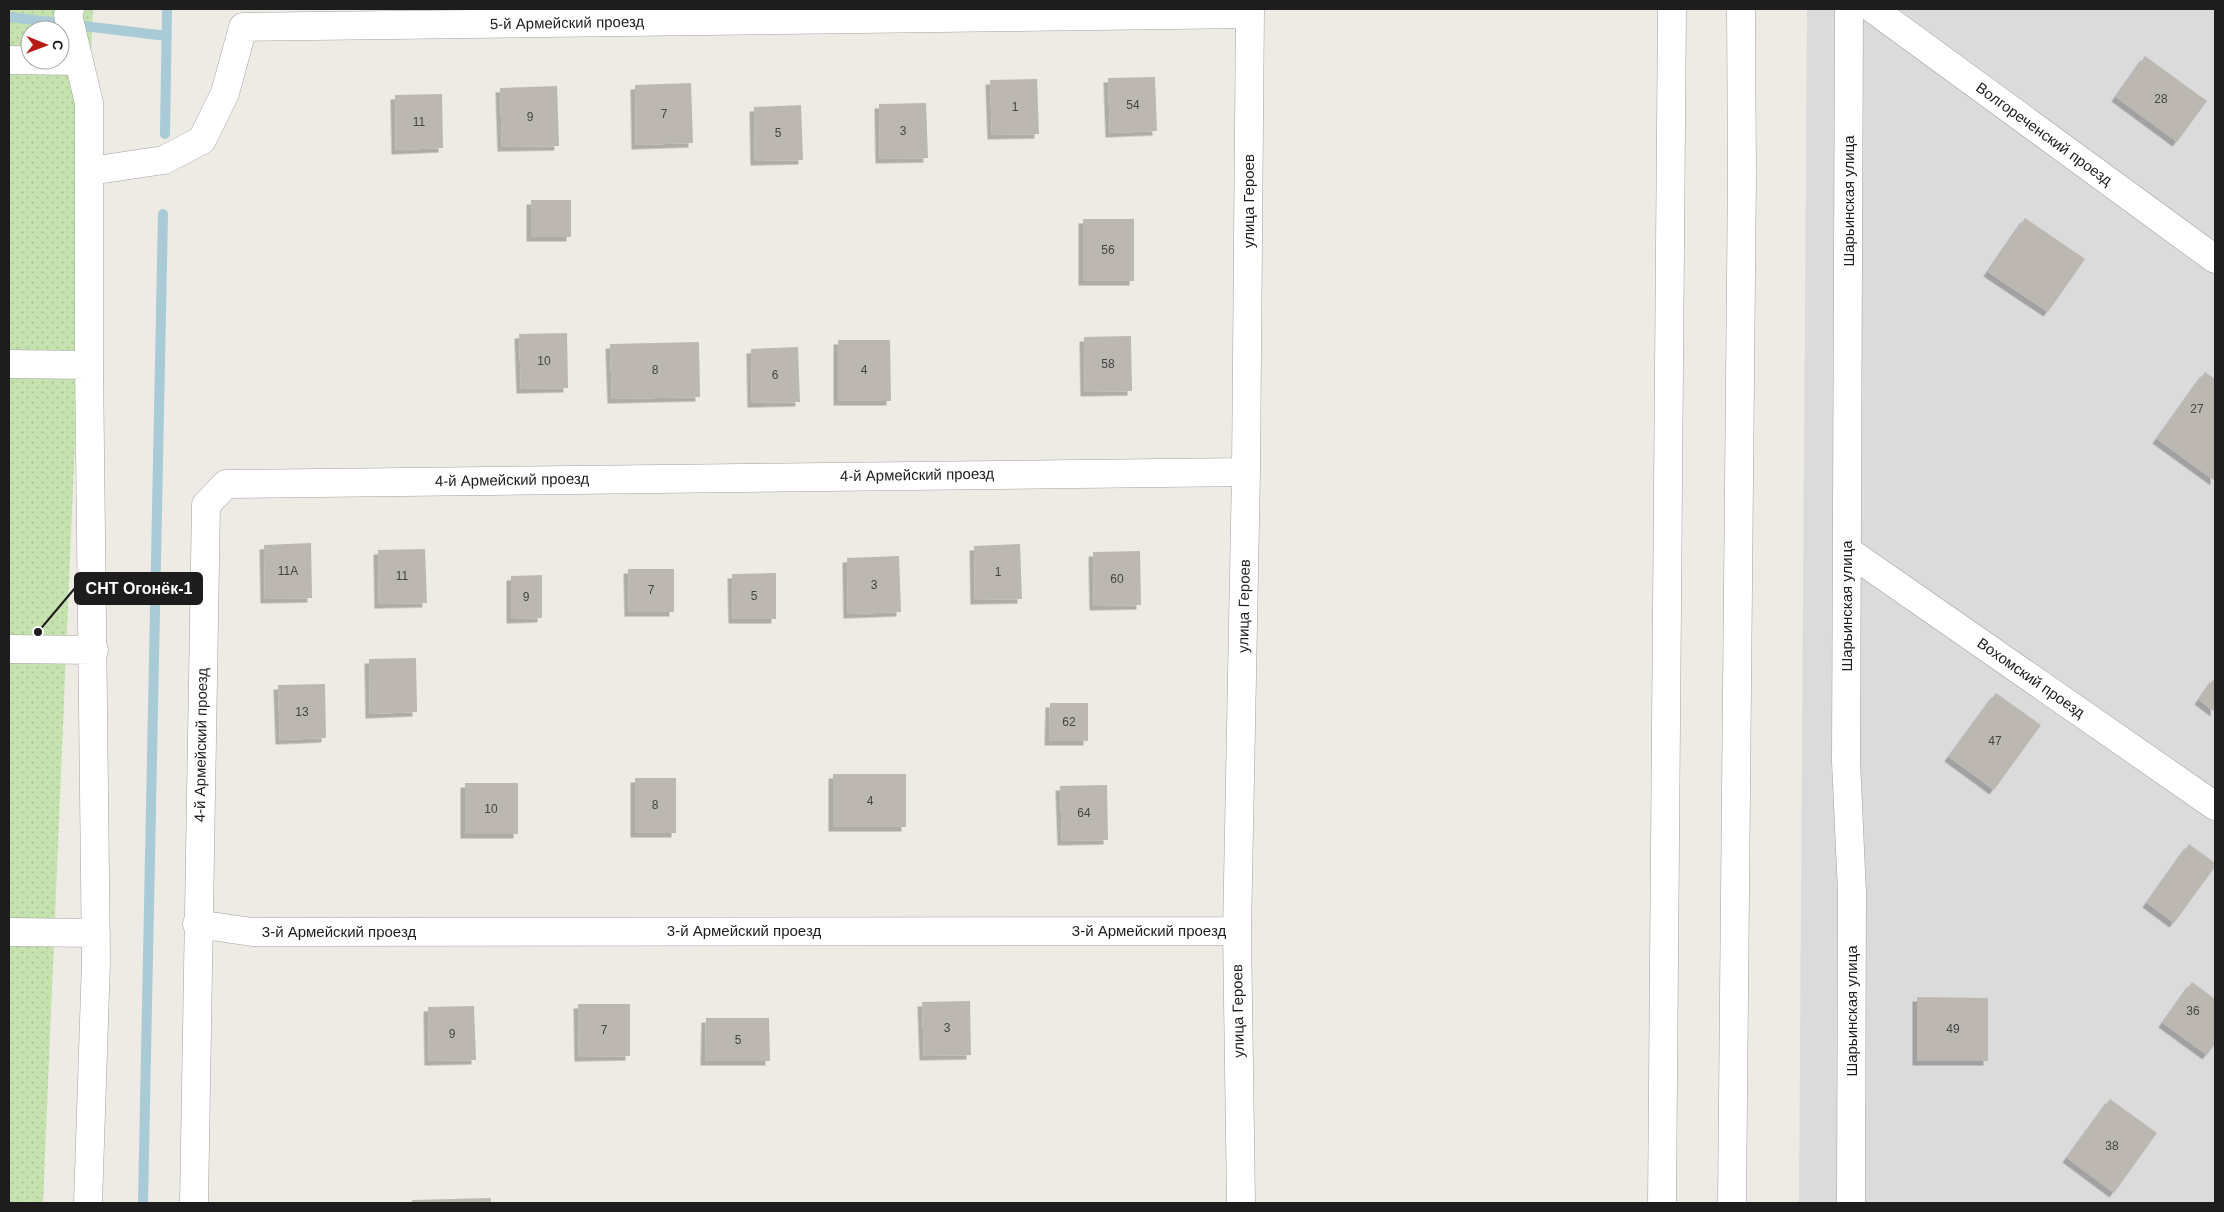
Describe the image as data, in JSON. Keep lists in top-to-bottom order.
{
  "streets": {
    "street": [
      "5-й Армейский проезд",
      "Волгореченский проезд",
      "улица Героев",
      "Шарьинская улица",
      "4-й Армейский проезд",
      "Вохомский проезд",
      "3-й Армейский проезд"
    ]
  },
  "crossings": [
    ["5-й Армейский проезд", "улица Героев"],
    ["улица Героев", "4-й Армейский проезд"],
    ["улица Героев", "3-й Армейский проезд"],
    ["Шарьинская улица", "Вохомский проезд"],
    ["4-й Армейский проезд", "3-й Армейский проезд"]
  ],
  "places": ["СНТ Огонёк-1"],
  "house_numbers": [
    "28",
    "54",
    "1",
    "7",
    "9",
    "11",
    "3",
    "5",
    "56",
    "10",
    "58",
    "8",
    "4",
    "6",
    "27",
    "11А",
    "1",
    "11",
    "60",
    "3",
    "7",
    "5",
    "9",
    "13",
    "62",
    "47",
    "4",
    "8",
    "10",
    "64",
    "36",
    "3",
    "49",
    "7",
    "9",
    "5",
    "38"
  ],
  "north": "right"
}
